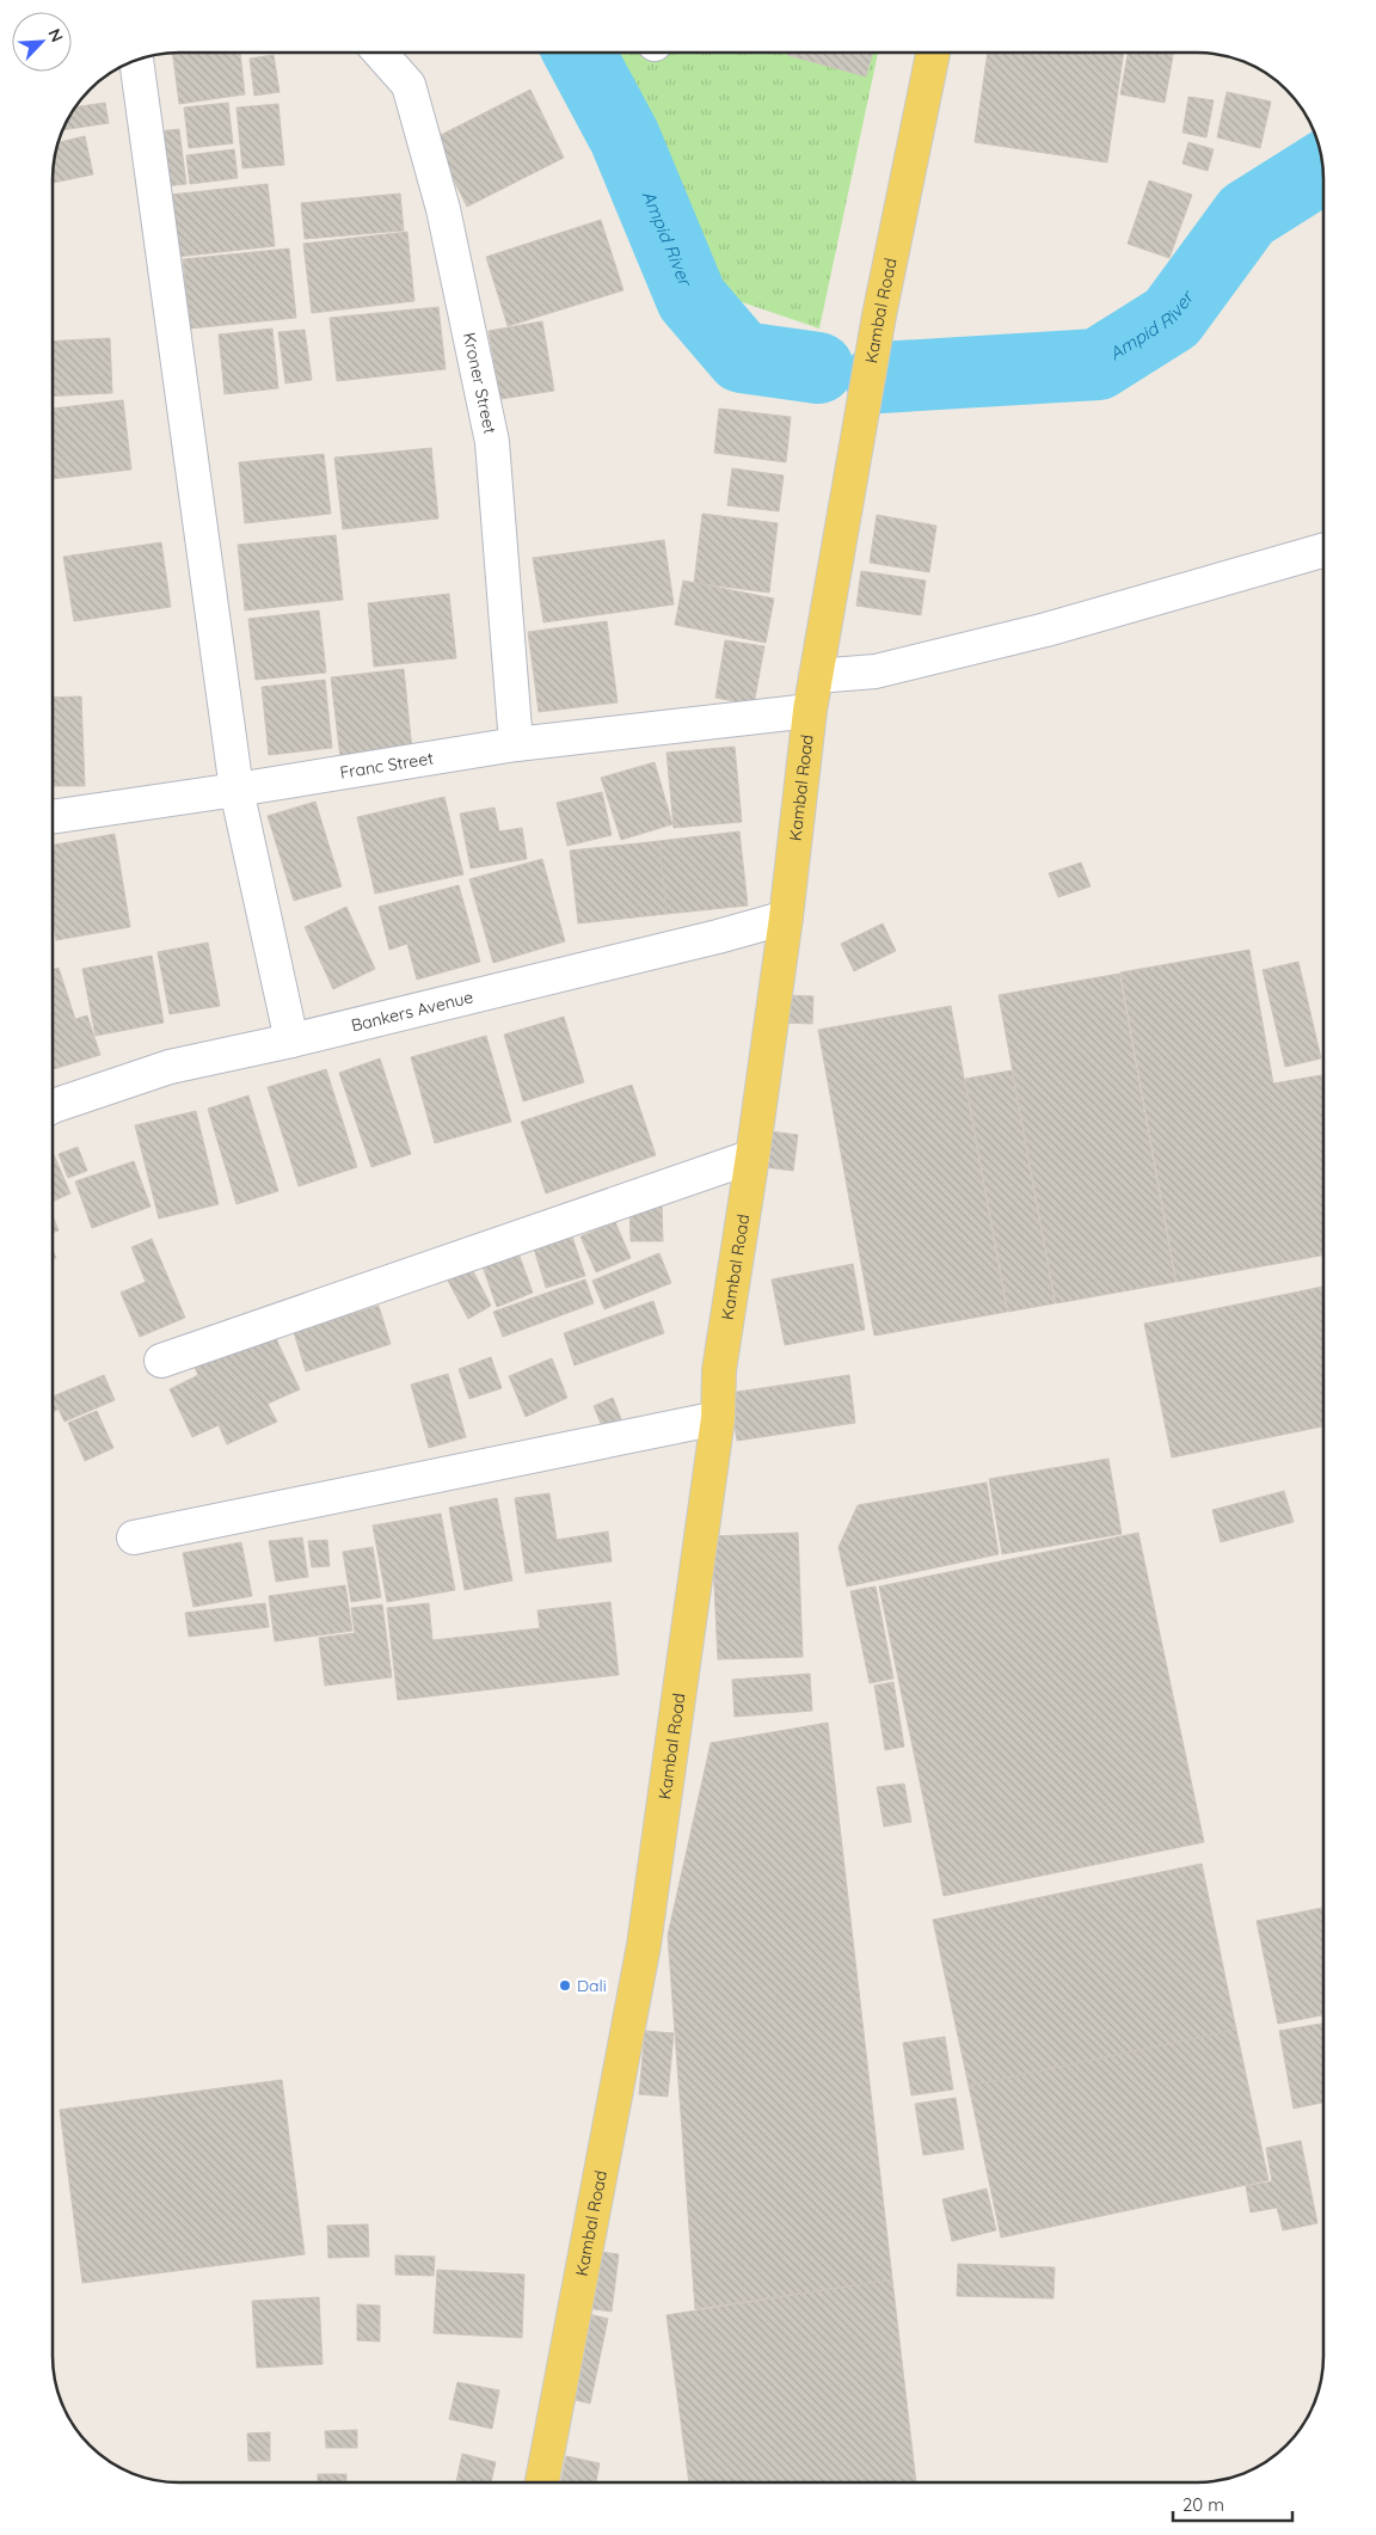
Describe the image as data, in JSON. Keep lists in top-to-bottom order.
{
  "streets": {
    "main road": ["Kambal Road"],
    "street": ["Kroner Street", "Franc Street", "Bankers Avenue"]
  },
  "crossings": [
    ["Kambal Road", "Franc Street"],
    ["Kambal Road", "Bankers Avenue"],
    ["Kroner Street", "Franc Street"]
  ],
  "water": ["Ampid River"],
  "places": ["Dali"],
  "scale_bar": "20 m",
  "north": "top right"
}
